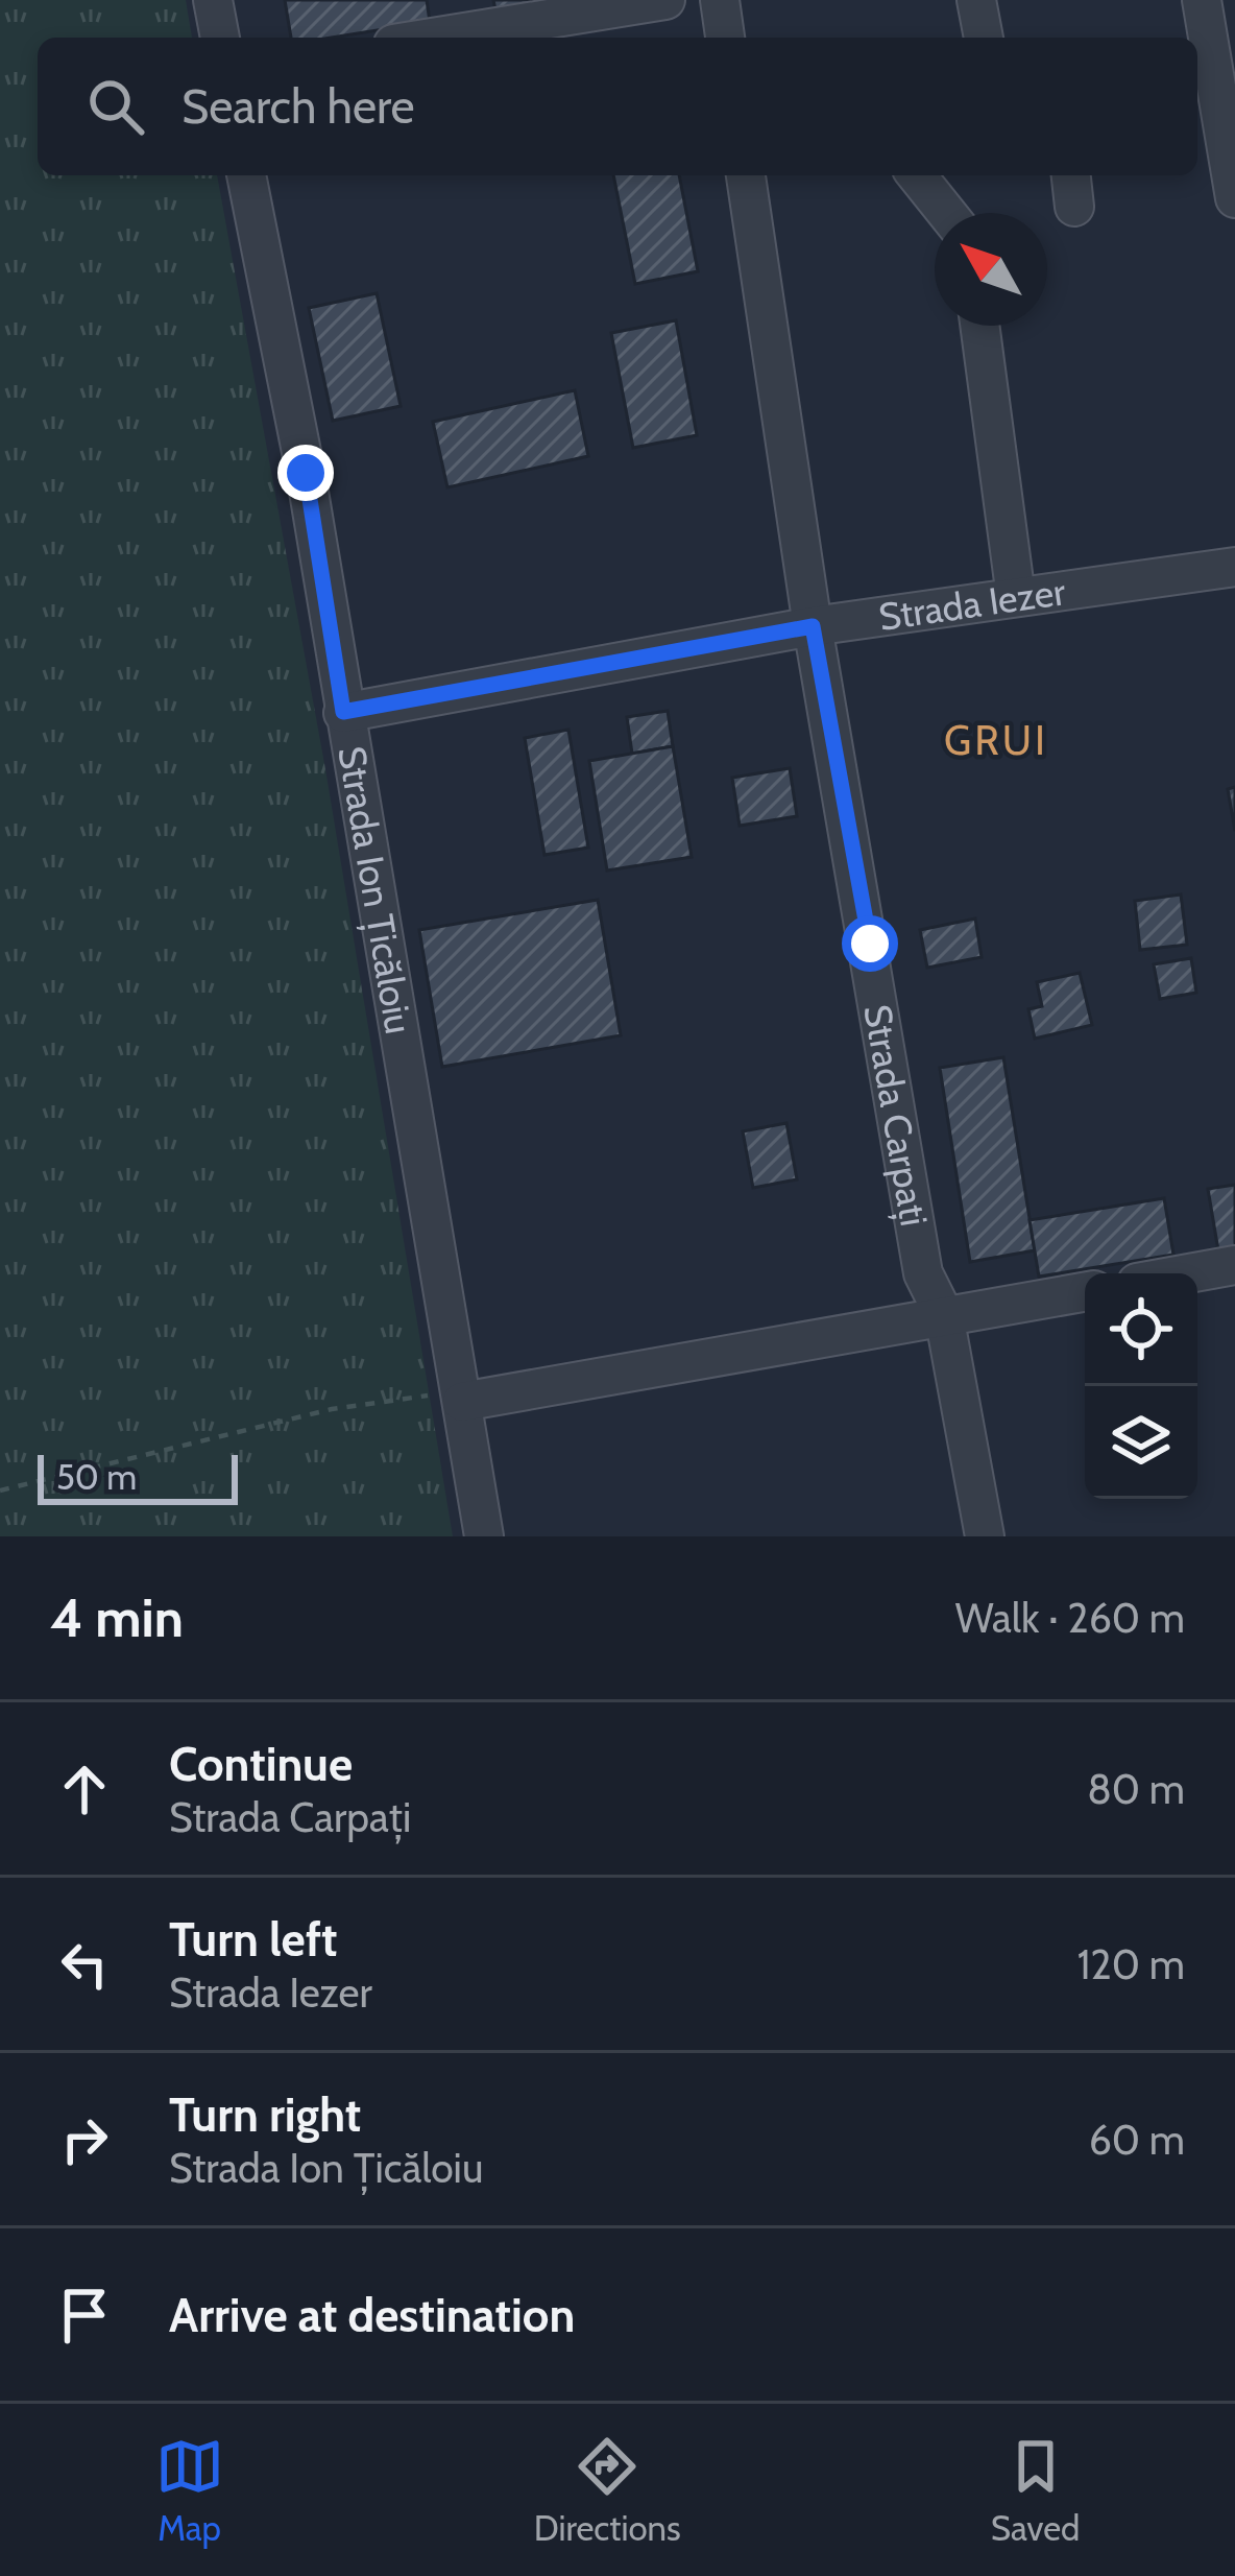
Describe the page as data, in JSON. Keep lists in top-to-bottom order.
{
  "streets": {
    "street": ["Strada Iezer", "Strada Ion Țicăloiu", "Strada Carpați"]
  },
  "crossings": [
    ["Strada Iezer", "Strada Ion Țicăloiu"],
    ["Strada Iezer", "Strada Carpați"]
  ],
  "districts": ["GRUI"],
  "scale_bar": "50 m",
  "north": "top left",
  "page": {
    "search": "Search here",
    "scale": "50 m",
    "heading": ["4 min", "Walk · 260 m"],
    "list": [
      ["Continue", "Strada Carpați", "80 m"],
      ["Turn left", "Strada Iezer", "120 m"],
      ["Turn right", "Strada Ion Țicăloiu", "60 m"],
      "Arrive at destination"
    ],
    "nav": ["Map", "Directions", "Saved"]
  }
}
